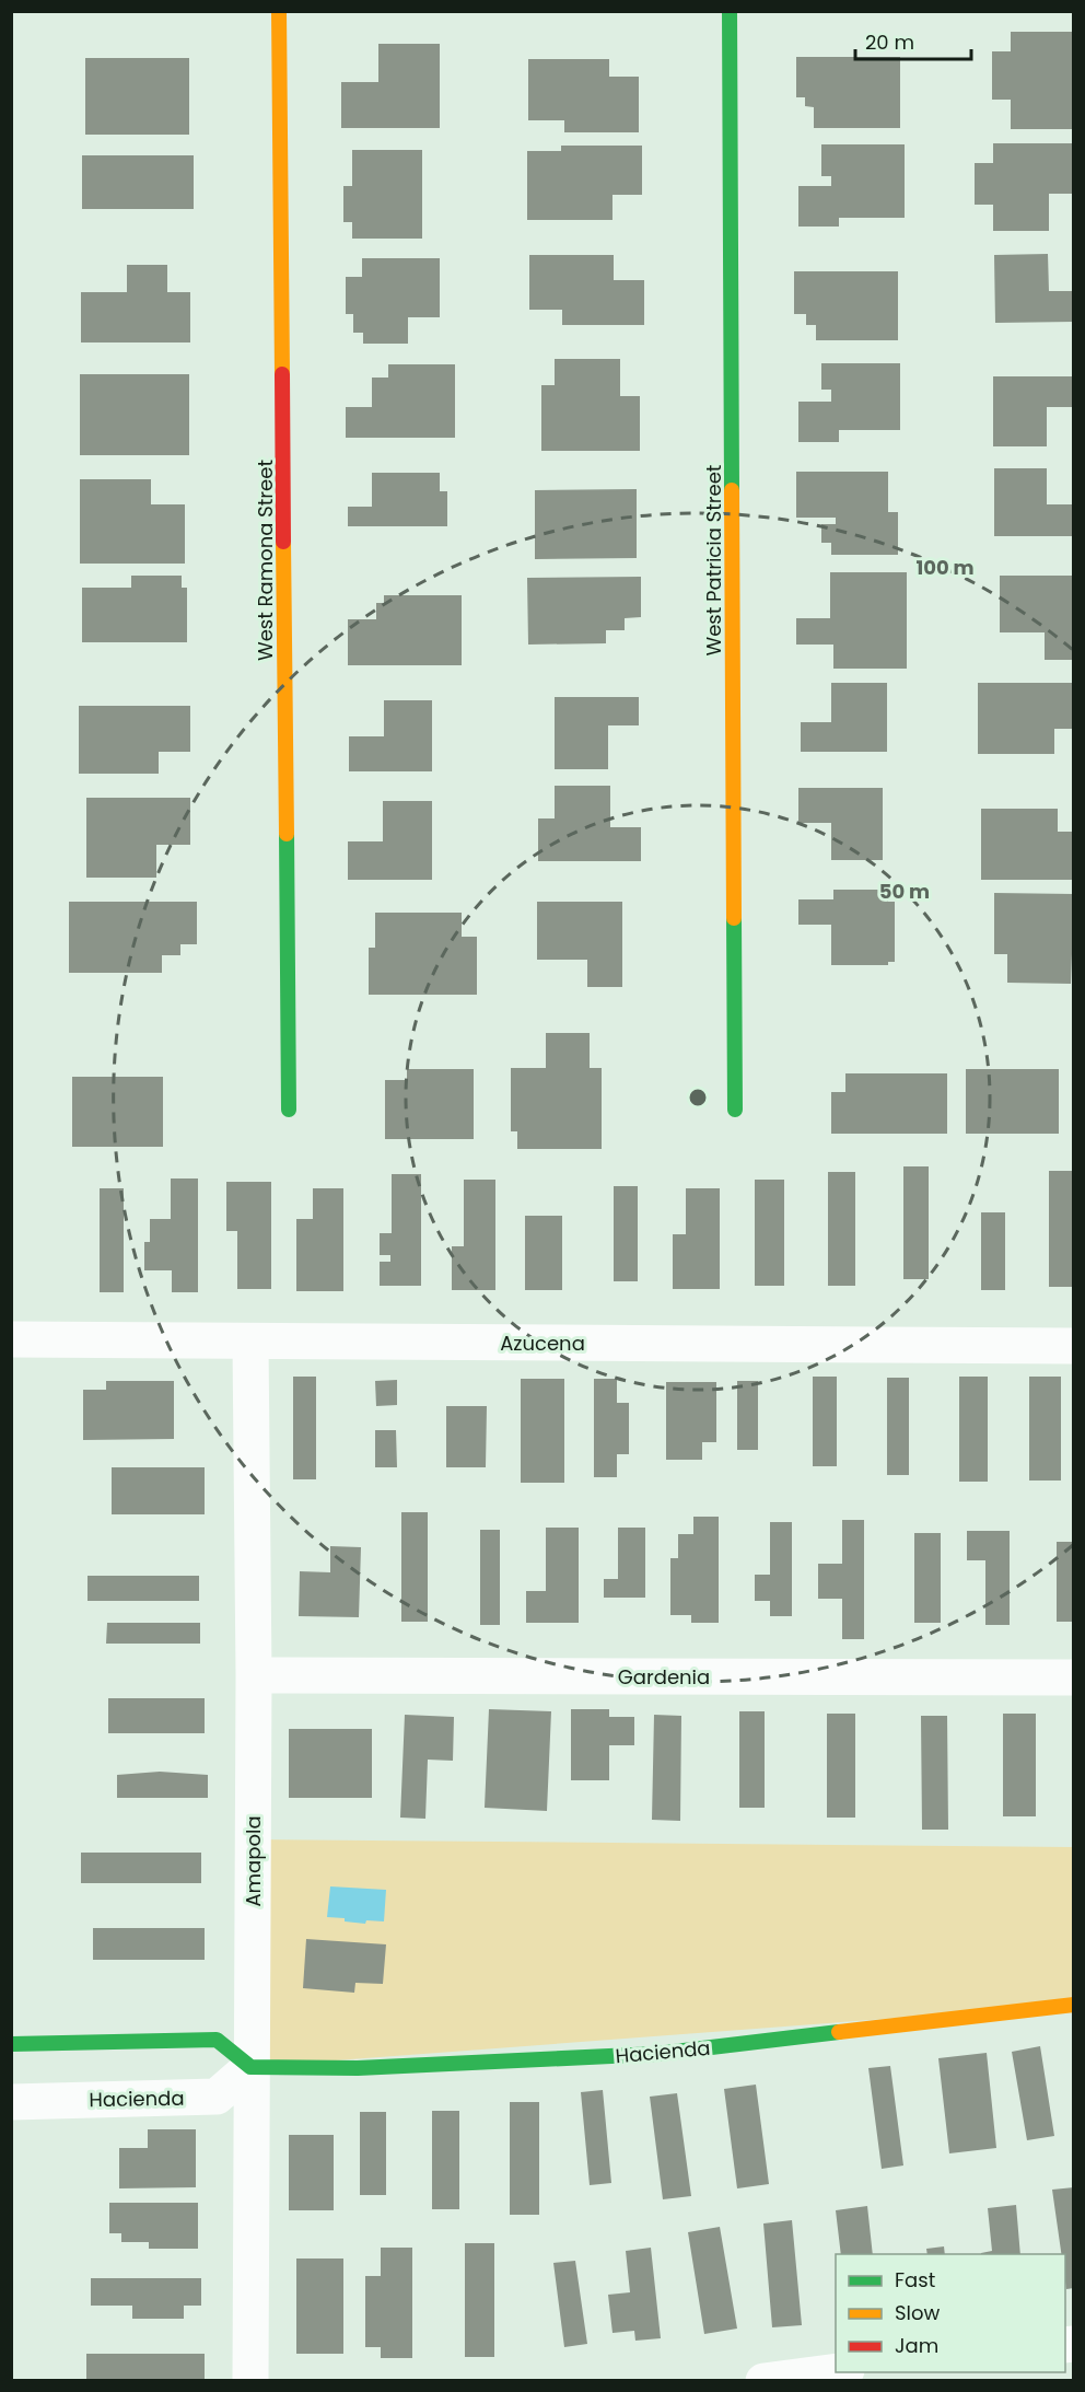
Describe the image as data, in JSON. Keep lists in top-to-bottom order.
{
  "streets": {
    "street": [
      "West Ramona Street",
      "West Patricia Street",
      "Azucena",
      "Gardenia",
      "Amapola",
      "Hacienda"
    ]
  },
  "crossings": [
    ["Azucena", "Amapola"],
    ["Gardenia", "Amapola"],
    ["Amapola", "Hacienda"]
  ],
  "legend": ["Fast", "Slow", "Jam"],
  "scale_bar": "20 m",
  "rings": ["100 m", "50 m"]
}
